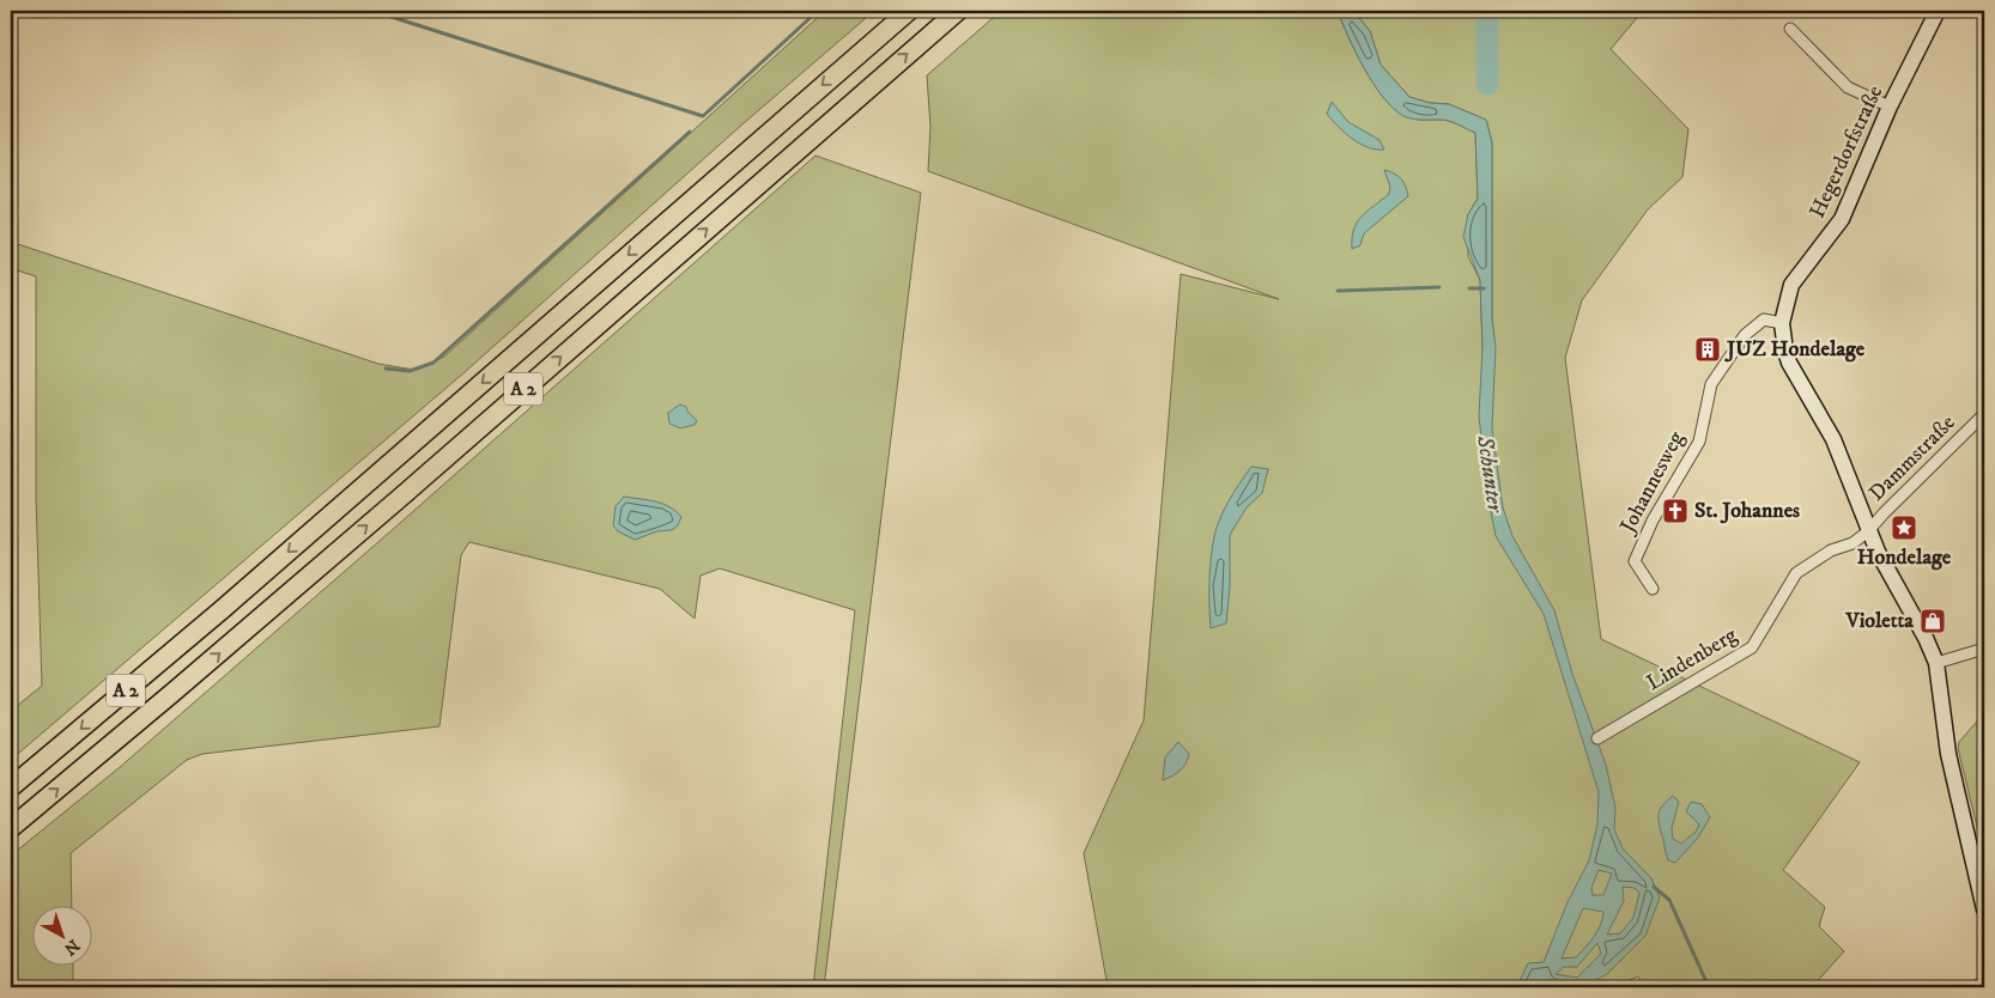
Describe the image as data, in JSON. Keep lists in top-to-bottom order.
{
  "streets": {
    "highway": ["A 2"],
    "main road": ["Hegerdorfstraße"],
    "street": ["Dammstraße", "Johannesweg", "Lindenberg"]
  },
  "crossings": [
    ["Hegerdorfstraße", "Dammstraße"],
    ["Hegerdorfstraße", "Johannesweg"],
    ["Hegerdorfstraße", "Lindenberg"],
    ["Dammstraße", "Lindenberg"]
  ],
  "water": ["Schunter"],
  "places": {
    "building": ["JUZ Hondelage"],
    "church": ["St. Johannes"],
    "place": ["Hondelage"],
    "shop": ["Violetta"]
  },
  "north": "bottom right"
}
